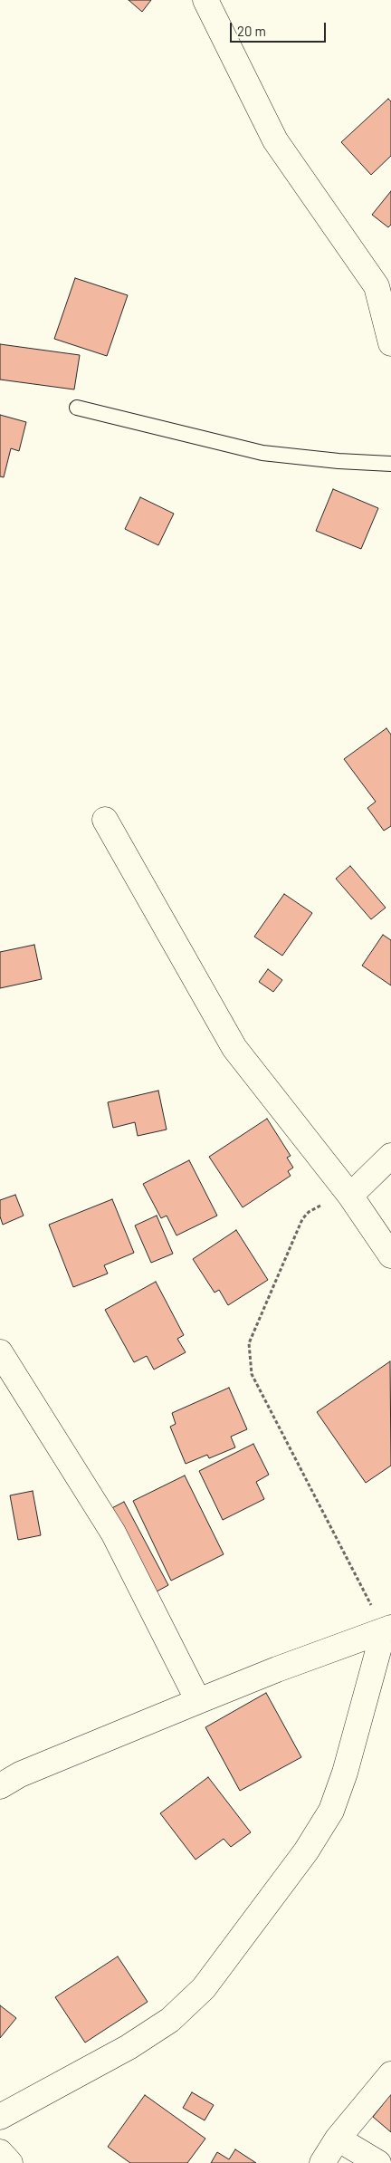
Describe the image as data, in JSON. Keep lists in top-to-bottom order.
{
  "scale_bar": "20 m"
}
